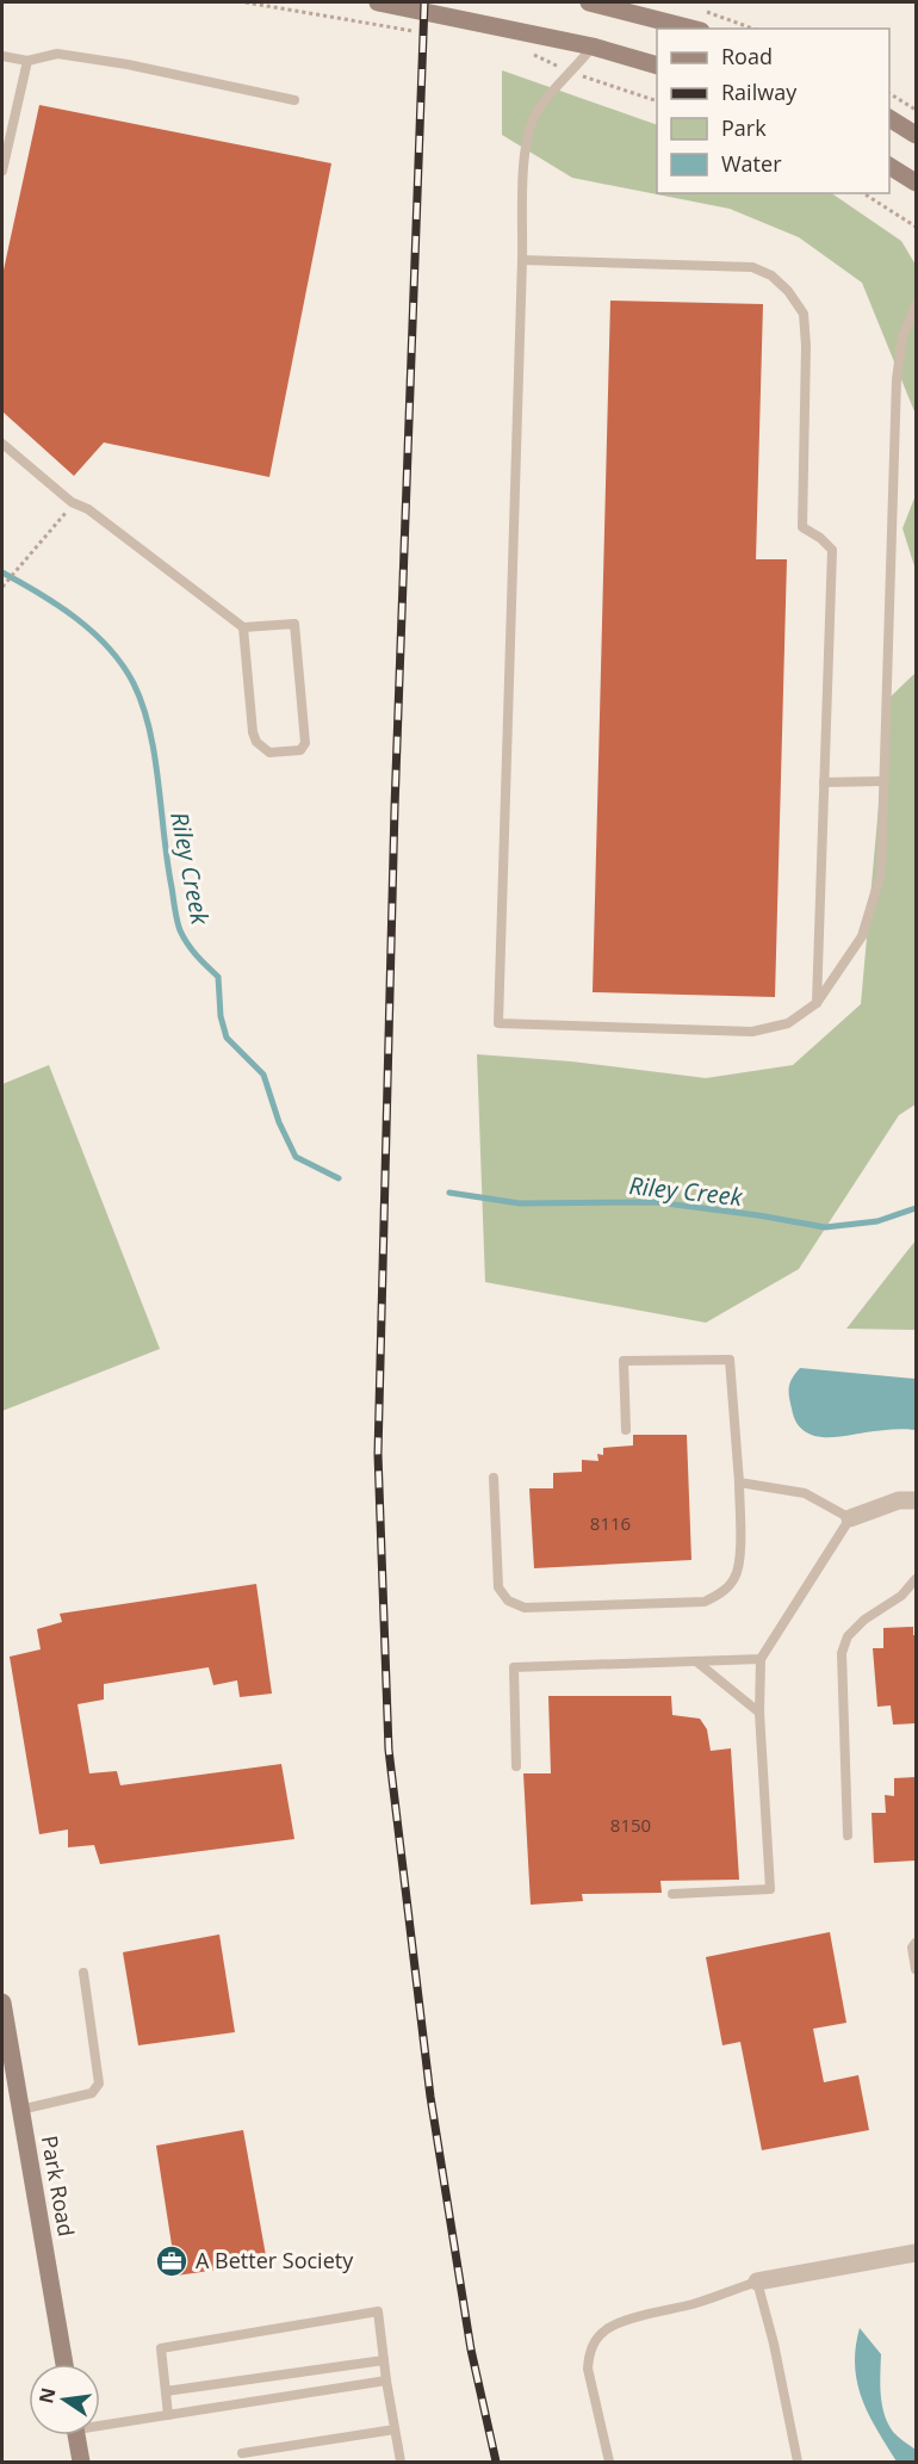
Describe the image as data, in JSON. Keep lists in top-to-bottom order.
{
  "streets": {
    "main road": ["Park Road"]
  },
  "water": ["Riley Creek"],
  "places": {
    "office": ["A Better Society"]
  },
  "house_numbers": ["8116", "8150"],
  "legend": [
    "Road",
    "Railway",
    "Park",
    "Water"
  ],
  "north": "left"
}
